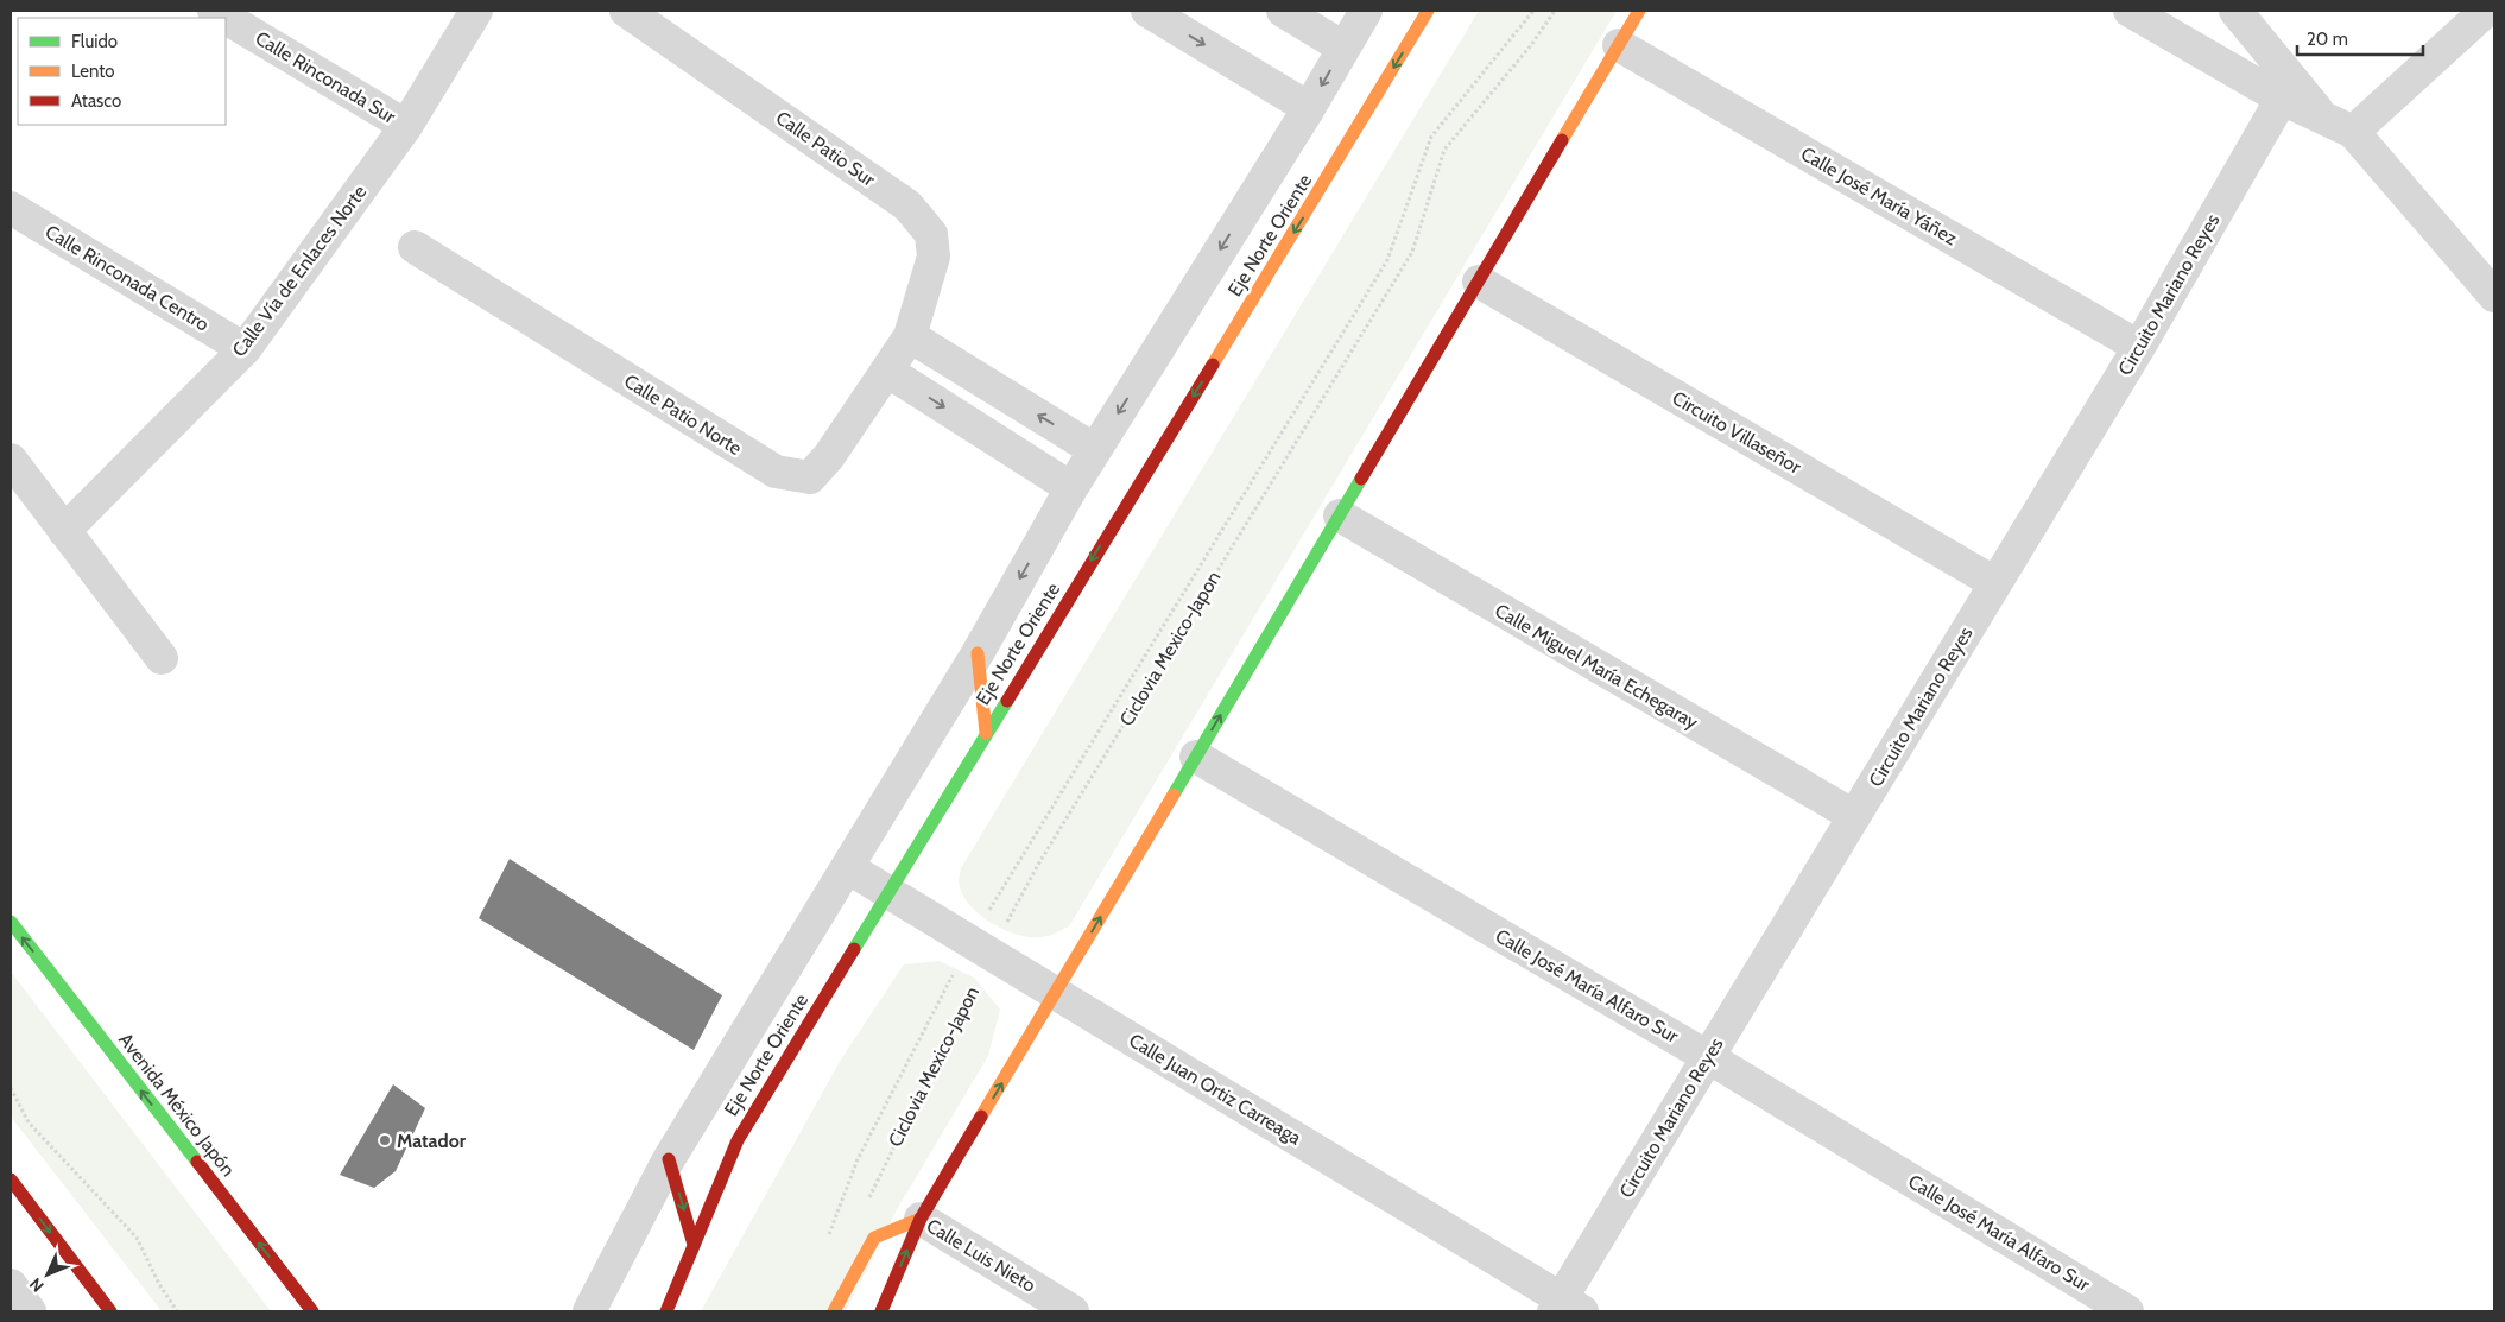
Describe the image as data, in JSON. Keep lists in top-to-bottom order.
{
  "streets": {
    "main road": ["Eje Norte Oriente", "Avenida México Japón"],
    "street": [
      "Calle Rinconada Sur",
      "Calle Patio Sur",
      "Calle José María Yáñez",
      "Calle Vía de Enlaces Norte",
      "Calle Rinconada Centro",
      "Circuito Mariano Reyes",
      "Calle Patio Norte",
      "Circuito Villaseñor",
      "Calle Miguel María Echegaray",
      "Calle José María Alfaro Sur",
      "Calle Juan Ortiz Carreaga",
      "Calle Luis Nieto"
    ],
    "path": ["Ciclovia Mexico-Japon"]
  },
  "crossings": [
    ["Calle Rinconada Sur", "Calle Vía de Enlaces Norte"],
    ["Calle Patio Sur", "Calle Patio Norte"],
    ["Calle José María Yáñez", "Circuito Mariano Reyes"],
    ["Eje Norte Oriente", "Calle Juan Ortiz Carreaga"],
    ["Calle Vía de Enlaces Norte", "Calle Rinconada Centro"],
    ["Circuito Mariano Reyes", "Circuito Villaseñor"],
    ["Circuito Mariano Reyes", "Calle Miguel María Echegaray"],
    ["Circuito Mariano Reyes", "Calle José María Alfaro Sur"],
    ["Circuito Mariano Reyes", "Calle Juan Ortiz Carreaga"],
    ["Ciclovia Mexico-Japon", "Calle Juan Ortiz Carreaga"]
  ],
  "one_way": ["Eje Norte Oriente", "Avenida México Japón"],
  "places": ["Matador"],
  "legend": ["Fluido", "Lento", "Atasco"],
  "scale_bar": "20 m",
  "north": "bottom left"
}
